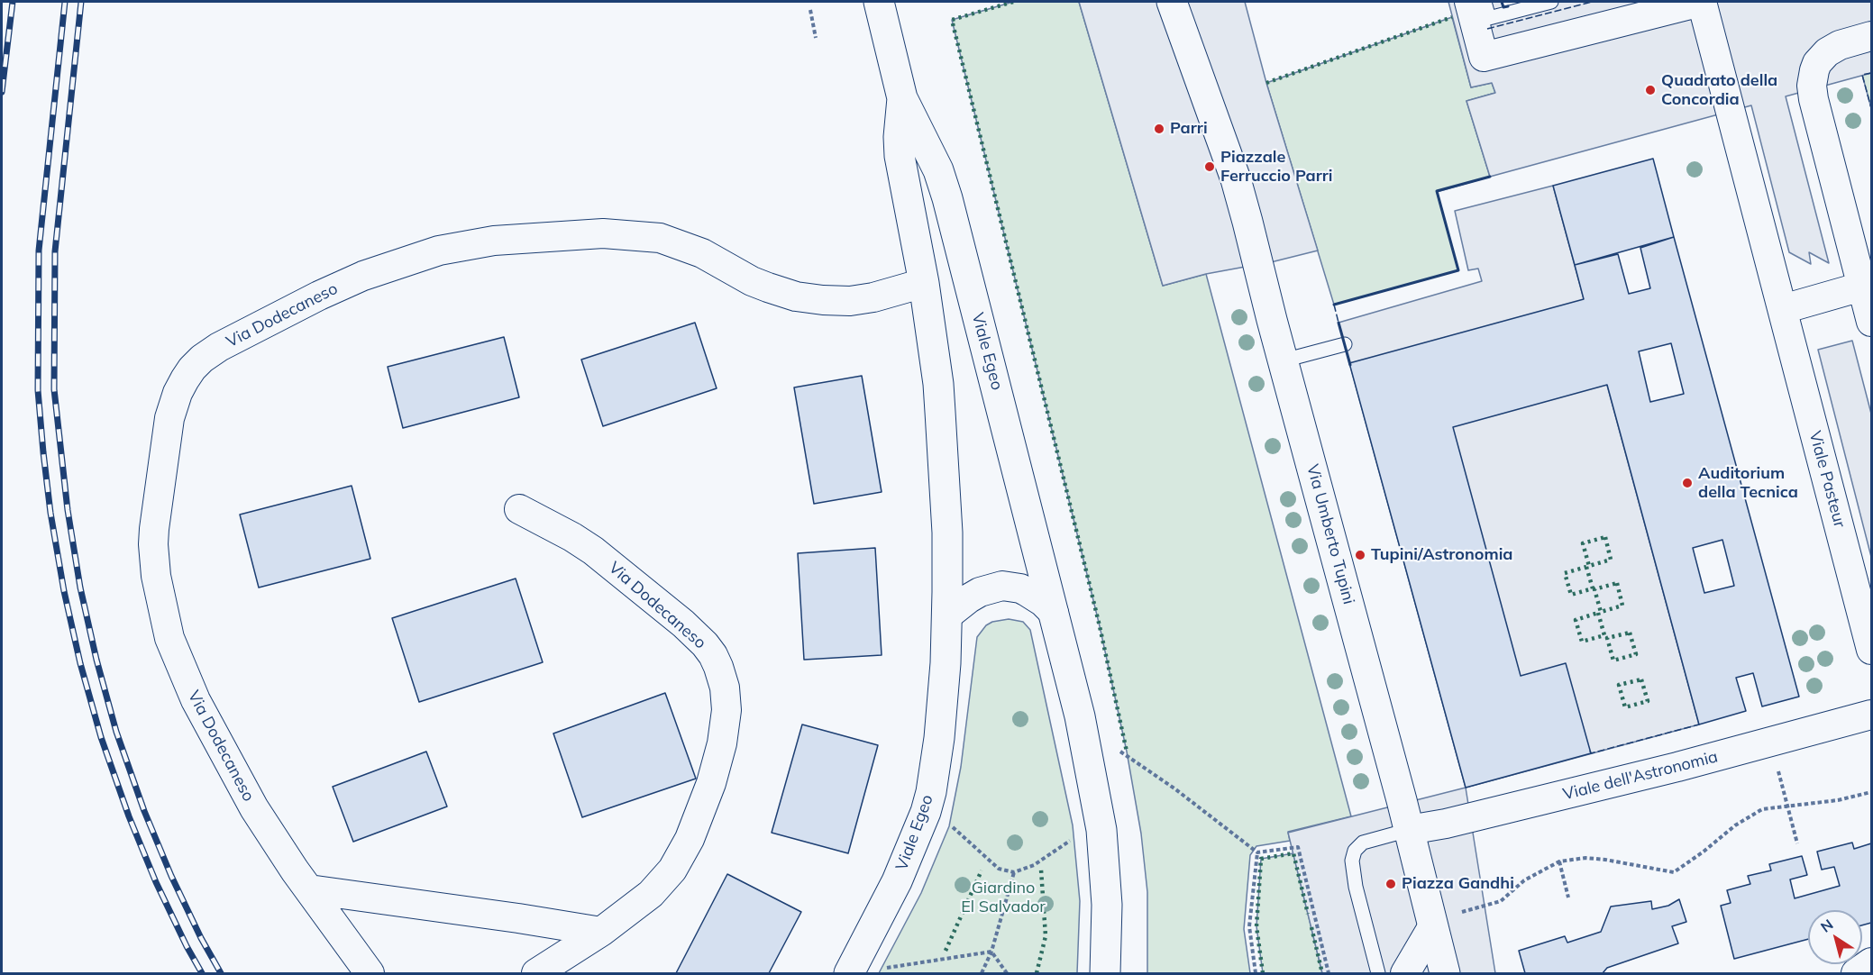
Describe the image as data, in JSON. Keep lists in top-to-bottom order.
{
  "streets": {
    "main road": ["Viale Egeo", "Via Umberto Tupini"],
    "street": ["Via Dodecaneso", "Viale Pasteur", "Viale dell'Astronomia"]
  },
  "crossings": [
    ["Via Dodecaneso", "Viale Egeo"],
    ["Via Umberto Tupini", "Viale dell'Astronomia"]
  ],
  "parks": ["Giardino El Salvador"],
  "places": [
    "Quadrato della Concordia",
    "Parri",
    "Piazzale Ferruccio Parri",
    "Auditorium della Tecnica",
    "Tupini/Astronomia",
    "Piazza Gandhi"
  ],
  "north": "top left"
}
